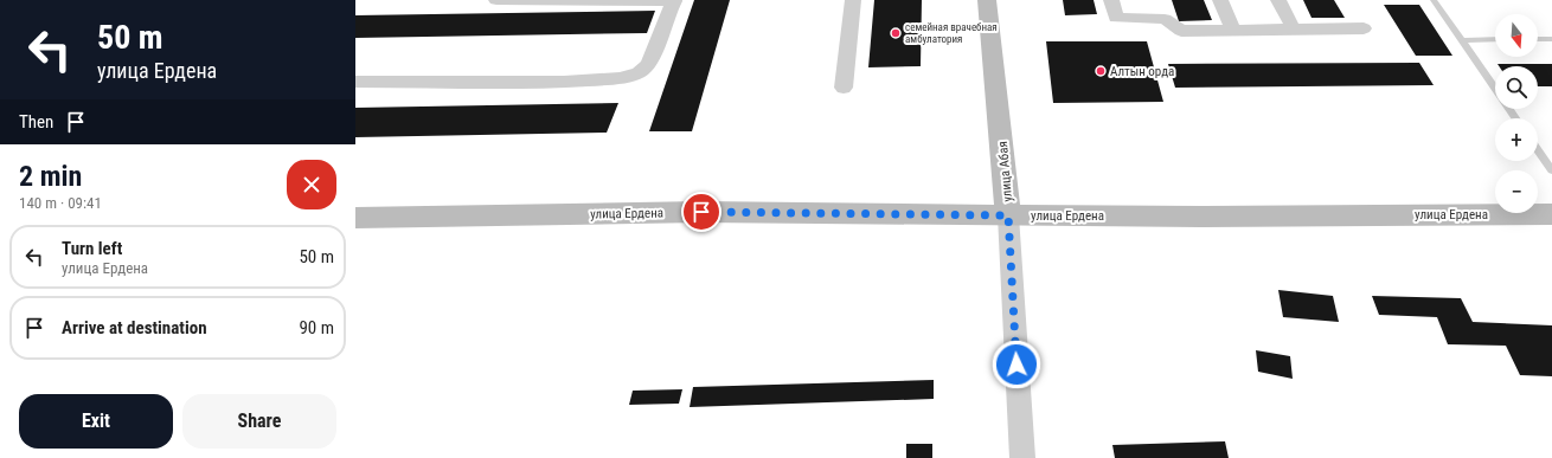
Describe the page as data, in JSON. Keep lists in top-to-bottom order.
{
  "streets": {
    "street": ["улица Абая", "улица Ердена"]
  },
  "crossings": [
    ["улица Абая", "улица Ердена"]
  ],
  "places": ["семейная врачебная амбулатория", "Алтын орда"],
  "north": "bottom",
  "page": {
    "turn": ["50 m", "улица Ердена"],
    "map_buttons": ["+", "−"],
    "then": "Then",
    "heading": ["2 min", "140 m · 09:41"],
    "list": [
      {
        "name": "Turn left",
        "note": "улица Ердена",
        "value": "50 m"
      },
      {
        "name": "Arrive at destination",
        "value": "90 m"
      }
    ],
    "buttons": ["Exit", "Share"]
  }
}
